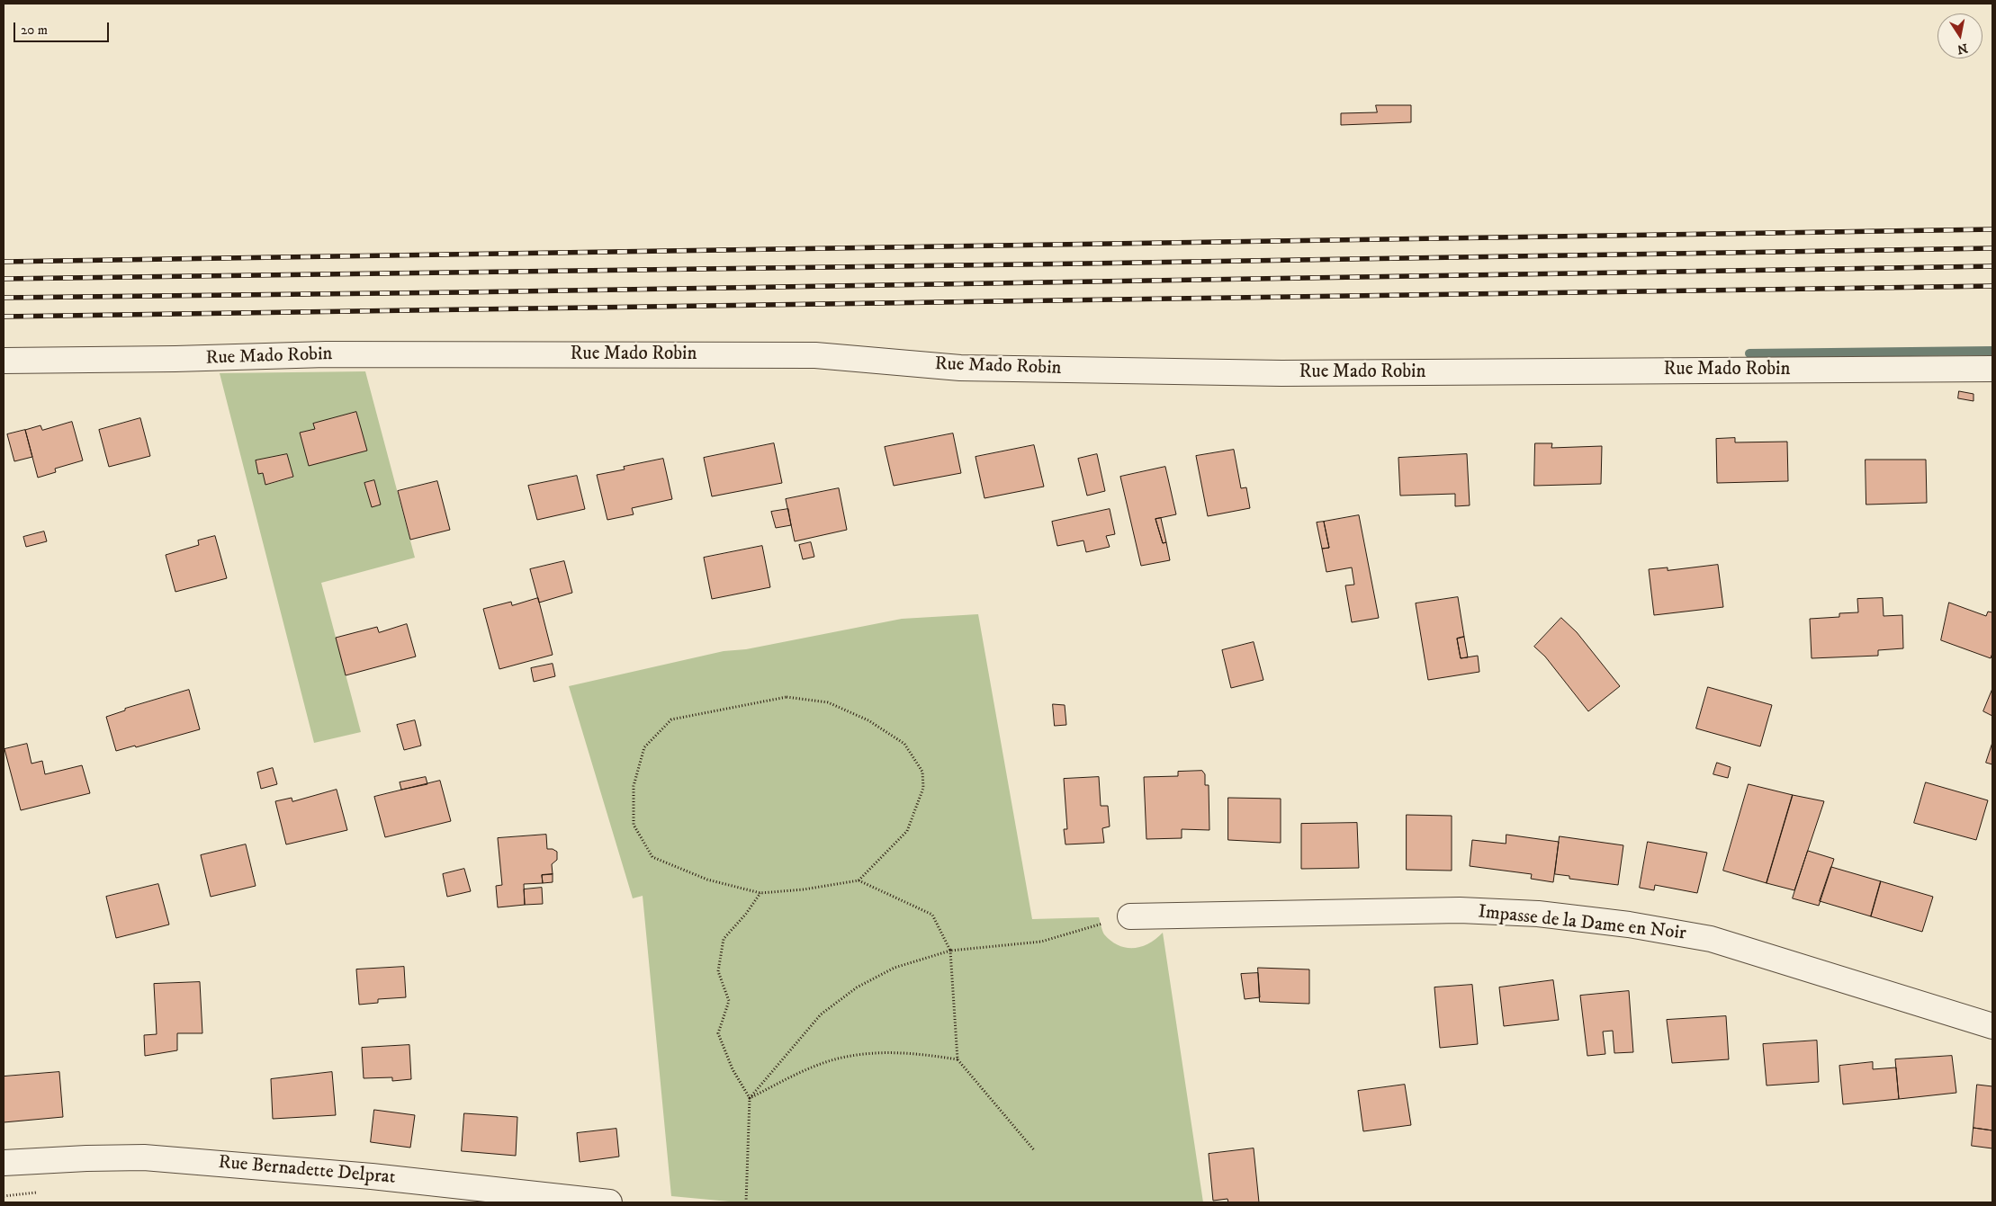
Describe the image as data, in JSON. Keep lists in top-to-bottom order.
{
  "streets": {
    "street": ["Rue Mado Robin", "Impasse de la Dame en Noir", "Rue Bernadette Delprat"]
  },
  "scale_bar": "20 m",
  "north": "bottom"
}
